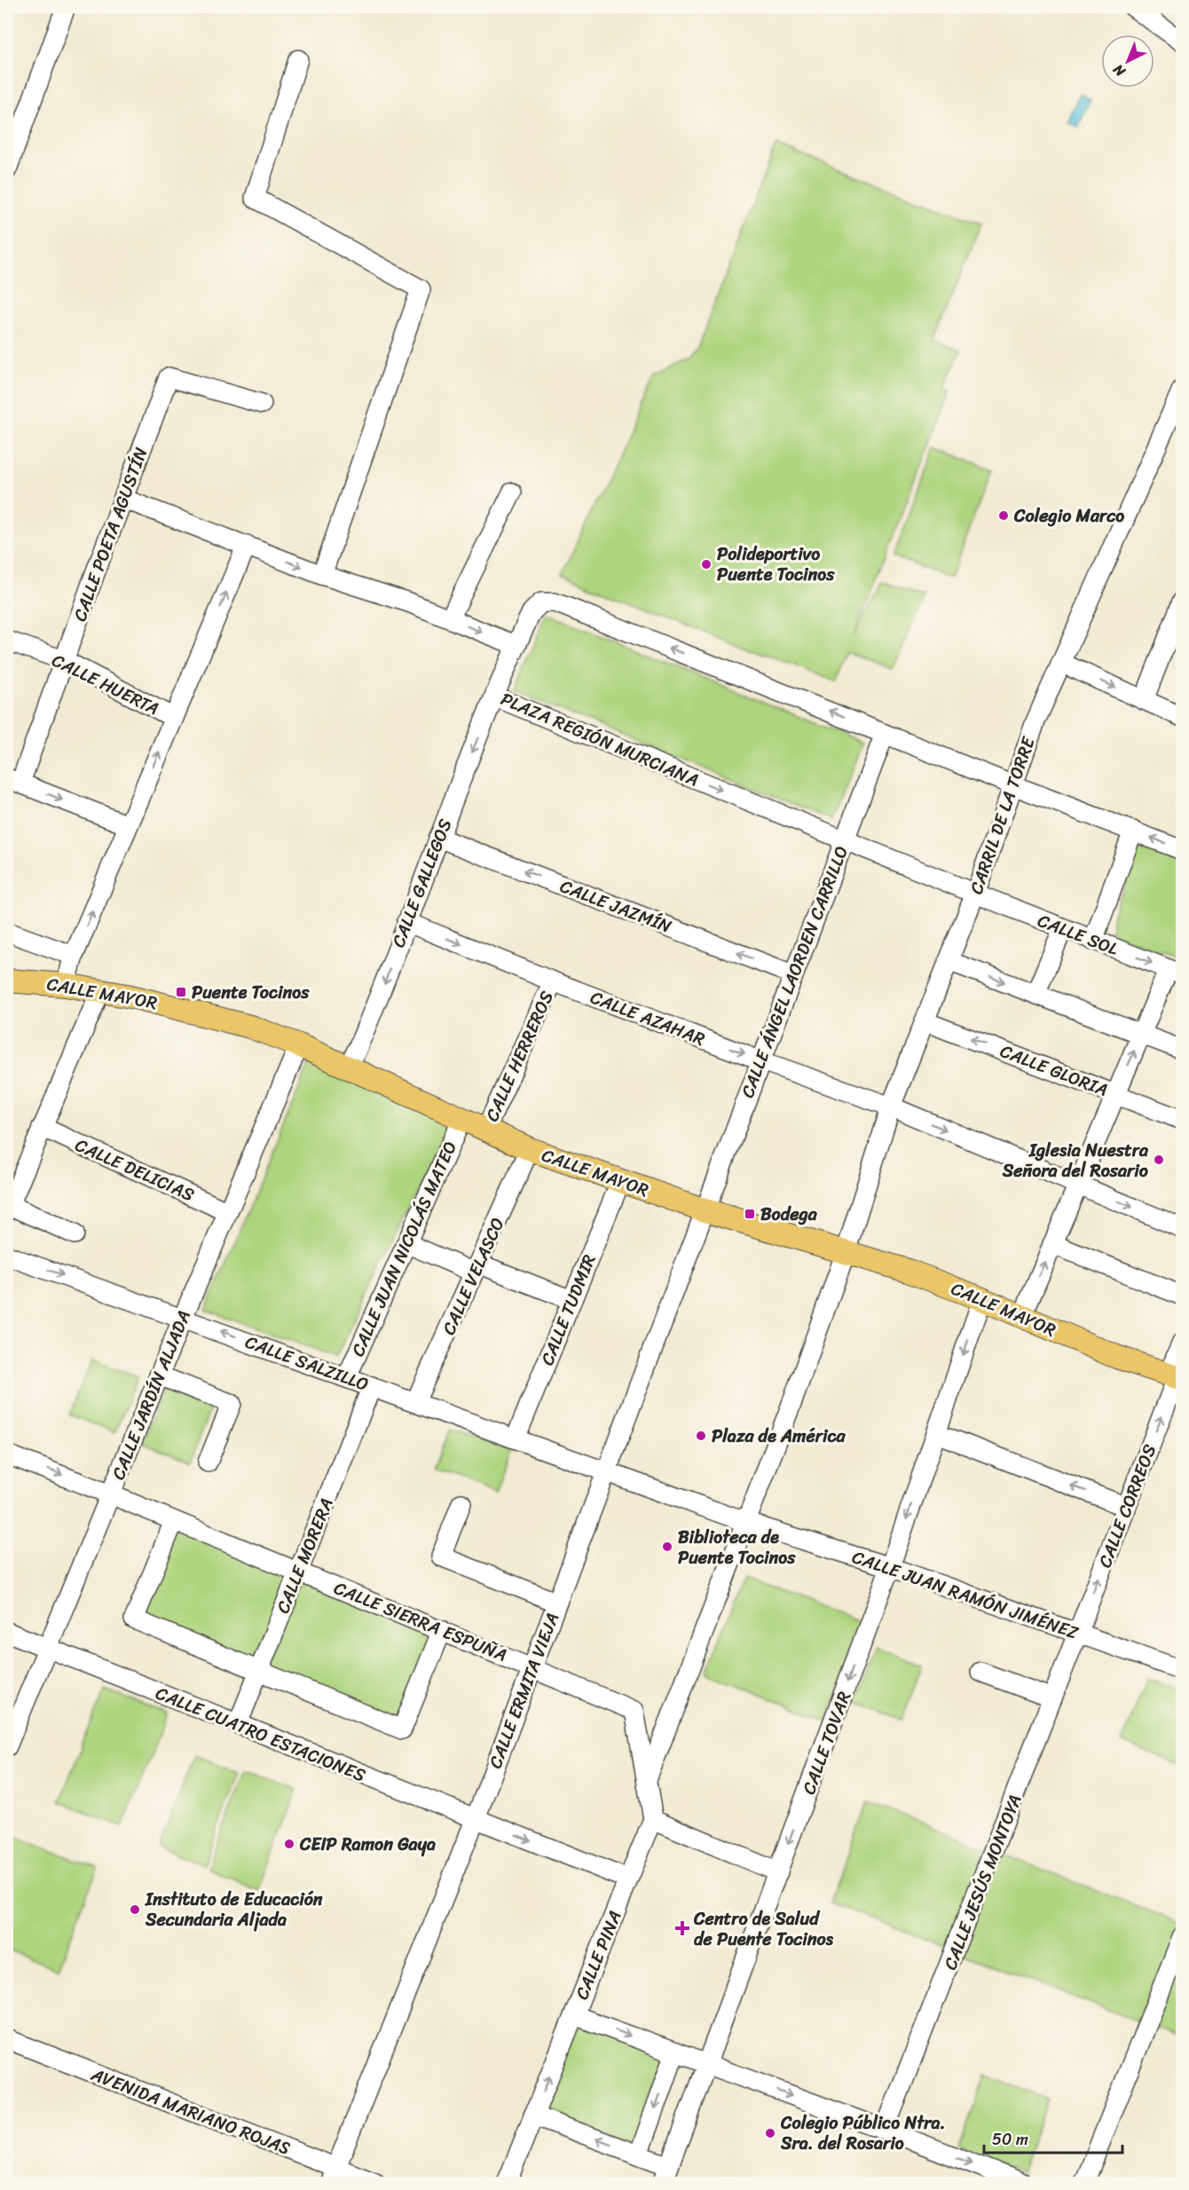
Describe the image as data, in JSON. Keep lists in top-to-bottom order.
{
  "streets": {
    "main road": ["CALLE MAYOR"],
    "street": [
      "CALLE POETA AGUSTÍN",
      "CALLE HUERTA",
      "PLAZA REGIÓN MURCIANA",
      "CARRIL DE LA TORRE",
      "CALLE GALLEGOS",
      "CALLE JAZMÍN",
      "CALLE SOL",
      "CALLE ÁNGEL LAORDEN CARRILLO",
      "CALLE AZAHAR",
      "CALLE HERREROS",
      "CALLE GLORIA",
      "CALLE DELICIAS",
      "CALLE JUAN NICOLÁS MATEO",
      "CALLE VELASCO",
      "CALLE TUDMIR",
      "CALLE SALZILLO",
      "CALLE JARDÍN ALJADA",
      "CALLE CORREOS",
      "CALLE MORERA",
      "CALLE JUAN RAMÓN JIMÉNEZ",
      "CALLE SIERRA ESPUÑA",
      "CALLE ERMITA VIEJA",
      "CALLE CUATRO ESTACIONES",
      "CALLE TOVAR",
      "CALLE JESÚS MONTOYA",
      "CALLE PINA",
      "AVENIDA MARIANO ROJAS"
    ]
  },
  "crossings": [
    ["CALLE POETA AGUSTÍN", "CALLE HUERTA"],
    ["PLAZA REGIÓN MURCIANA", "CARRIL DE LA TORRE"],
    ["PLAZA REGIÓN MURCIANA", "CALLE GALLEGOS"],
    ["PLAZA REGIÓN MURCIANA", "CALLE SOL"],
    ["PLAZA REGIÓN MURCIANA", "CALLE ÁNGEL LAORDEN CARRILLO"],
    ["CARRIL DE LA TORRE", "CALLE SOL"],
    ["CARRIL DE LA TORRE", "CALLE MAYOR"],
    ["CARRIL DE LA TORRE", "CALLE AZAHAR"],
    ["CARRIL DE LA TORRE", "CALLE GLORIA"],
    ["CARRIL DE LA TORRE", "CALLE JUAN RAMÓN JIMÉNEZ"],
    ["CARRIL DE LA TORRE", "CALLE SIERRA ESPUÑA"],
    ["CALLE GALLEGOS", "CALLE JAZMÍN"],
    ["CALLE GALLEGOS", "CALLE MAYOR"],
    ["CALLE GALLEGOS", "CALLE AZAHAR"],
    ["CALLE JAZMÍN", "CALLE ÁNGEL LAORDEN CARRILLO"],
    ["CALLE ÁNGEL LAORDEN CARRILLO", "CALLE MAYOR"],
    ["CALLE ÁNGEL LAORDEN CARRILLO", "CALLE AZAHAR"],
    ["CALLE ÁNGEL LAORDEN CARRILLO", "CALLE ERMITA VIEJA"],
    ["CALLE MAYOR", "CALLE HERREROS"],
    ["CALLE MAYOR", "CALLE JUAN NICOLÁS MATEO"],
    ["CALLE MAYOR", "CALLE VELASCO"],
    ["CALLE MAYOR", "CALLE TUDMIR"],
    ["CALLE MAYOR", "CALLE JARDÍN ALJADA"],
    ["CALLE MAYOR", "CALLE CORREOS"],
    ["CALLE MAYOR", "CALLE ERMITA VIEJA"],
    ["CALLE MAYOR", "CALLE TOVAR"],
    ["CALLE AZAHAR", "CALLE HERREROS"],
    ["CALLE DELICIAS", "CALLE JARDÍN ALJADA"],
    ["CALLE JUAN NICOLÁS MATEO", "CALLE SALZILLO"],
    ["CALLE VELASCO", "CALLE SALZILLO"],
    ["CALLE TUDMIR", "CALLE SALZILLO"],
    ["CALLE SALZILLO", "CALLE JARDÍN ALJADA"],
    ["CALLE SALZILLO", "CALLE MORERA"],
    ["CALLE SALZILLO", "CALLE ERMITA VIEJA"],
    ["CALLE JARDÍN ALJADA", "CALLE SIERRA ESPUÑA"],
    ["CALLE JARDÍN ALJADA", "CALLE CUATRO ESTACIONES"],
    ["CALLE CORREOS", "CALLE JUAN RAMÓN JIMÉNEZ"],
    ["CALLE CORREOS", "CALLE JESÚS MONTOYA"],
    ["CALLE MORERA", "CALLE SIERRA ESPUÑA"],
    ["CALLE MORERA", "CALLE CUATRO ESTACIONES"],
    ["CALLE JUAN RAMÓN JIMÉNEZ", "CALLE TOVAR"],
    ["CALLE JUAN RAMÓN JIMÉNEZ", "CALLE JESÚS MONTOYA"],
    ["CALLE SIERRA ESPUÑA", "CALLE ERMITA VIEJA"],
    ["CALLE SIERRA ESPUÑA", "CALLE PINA"],
    ["CALLE ERMITA VIEJA", "CALLE CUATRO ESTACIONES"],
    ["CALLE ERMITA VIEJA", "AVENIDA MARIANO ROJAS"]
  ],
  "one_way": [
    "CALLE GALLEGOS",
    "CALLE JAZMÍN",
    "CALLE CORREOS",
    "CALLE TOVAR"
  ],
  "places": {
    "other": [
      "Colegio Marco",
      "Polideportivo Puente Tocinos",
      "Iglesia Nuestra Señora del Rosario",
      "Plaza de América",
      "Biblioteca de Puente Tocinos",
      "CEIP Ramon Gaya",
      "Instituto de Educación Secundaria Aljada",
      "Colegio Público Ntra. Sra. del Rosario"
    ],
    "transit": ["Puente Tocinos", "Bodega"],
    "health": ["Centro de Salud de Puente Tocinos"]
  },
  "scale_bar": "50 m",
  "north": "bottom left"
}
